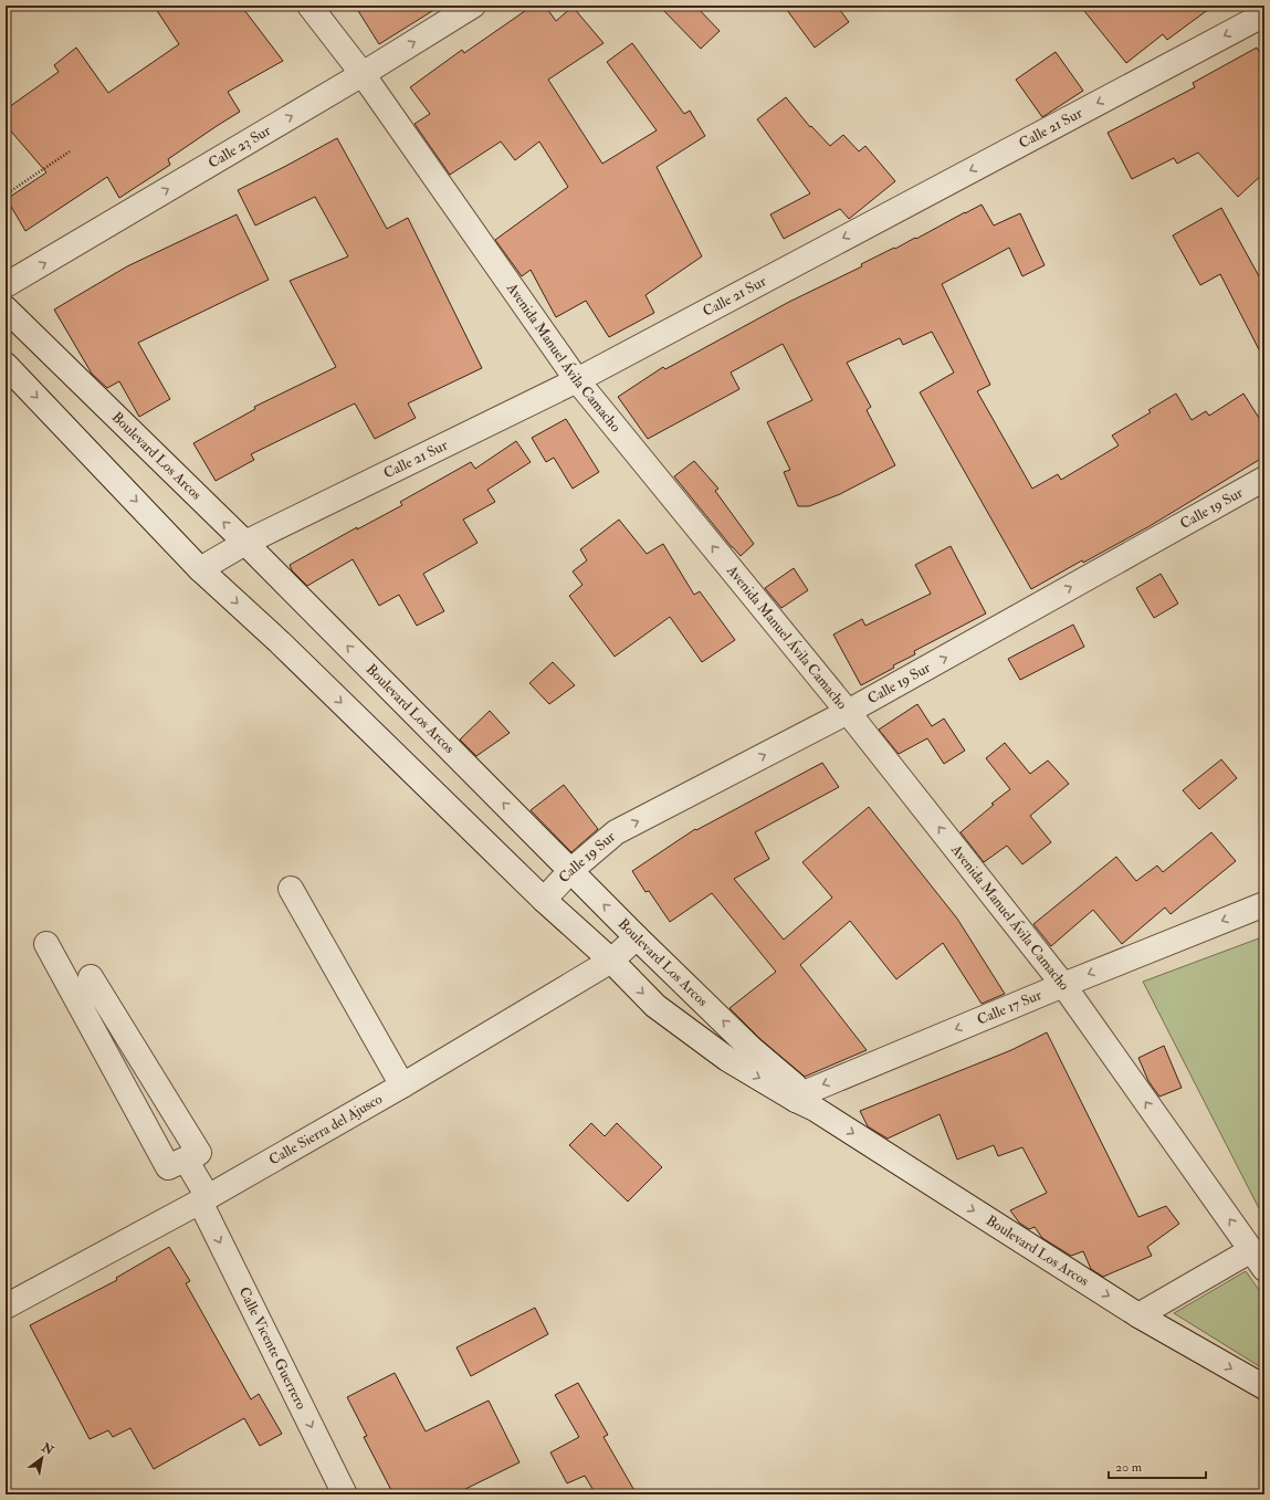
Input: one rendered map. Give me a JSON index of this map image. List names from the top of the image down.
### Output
{
  "streets": {
    "street": [
      "Calle 21 Sur",
      "Calle 23 Sur",
      "Avenida Manuel Ávila Camacho",
      "Boulevard Los Arcos",
      "Calle 19 Sur",
      "Calle 17 Sur",
      "Calle Sierra del Ajusco",
      "Calle Vicente Guerrero"
    ]
  },
  "crossings": [
    ["Calle 21 Sur", "Avenida Manuel Ávila Camacho"],
    ["Calle 21 Sur", "Boulevard Los Arcos"],
    ["Calle 23 Sur", "Avenida Manuel Ávila Camacho"],
    ["Avenida Manuel Ávila Camacho", "Calle 19 Sur"],
    ["Avenida Manuel Ávila Camacho", "Calle 17 Sur"],
    ["Boulevard Los Arcos", "Calle 19 Sur"],
    ["Boulevard Los Arcos", "Calle 17 Sur"],
    ["Boulevard Los Arcos", "Calle Sierra del Ajusco"],
    ["Calle Sierra del Ajusco", "Calle Vicente Guerrero"]
  ],
  "one_way": [
    "Calle 21 Sur",
    "Calle 23 Sur",
    "Avenida Manuel Ávila Camacho",
    "Calle 19 Sur",
    "Calle 17 Sur",
    "Calle Vicente Guerrero"
  ],
  "scale_bar": "20 m",
  "north": "top right"
}
